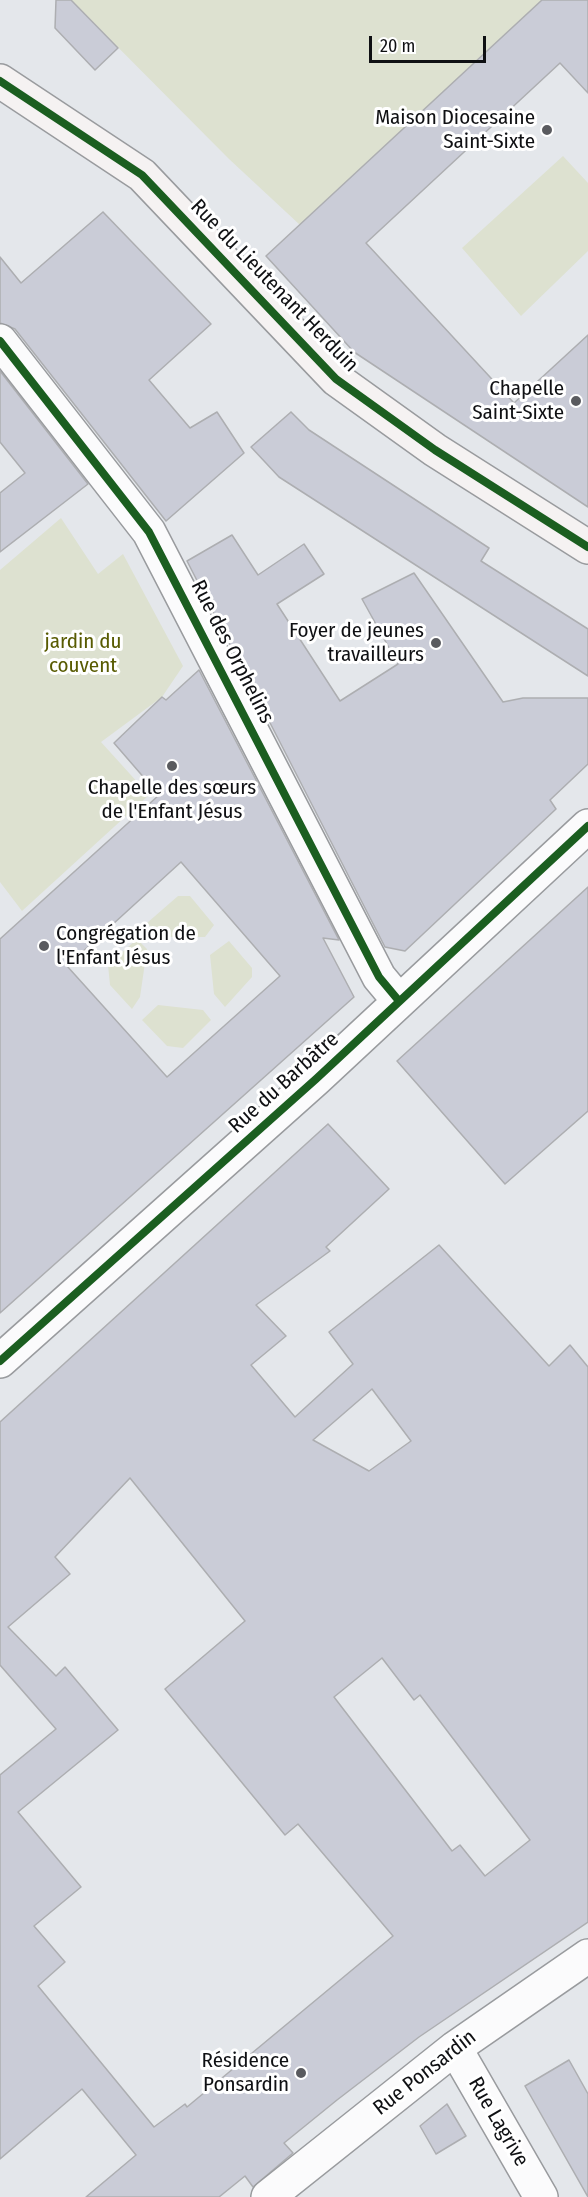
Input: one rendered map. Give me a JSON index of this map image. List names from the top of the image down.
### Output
{
  "streets": {
    "street": [
      "Rue du Lieutenant Herduin",
      "Rue des Orphelins",
      "Rue du Barbâtre",
      "Rue Ponsardin",
      "Rue Lagrive"
    ]
  },
  "crossings": [
    ["Rue des Orphelins", "Rue du Barbâtre"],
    ["Rue Ponsardin", "Rue Lagrive"]
  ],
  "parks": ["jardin du couvent"],
  "places": [
    "Maison Diocesaine Saint-Sixte",
    "Chapelle Saint-Sixte",
    "Foyer de jeunes travailleurs",
    "Chapelle des sœurs de l'Enfant Jésus",
    "Congrégation de l'Enfant Jésus",
    "Résidence Ponsardin"
  ],
  "scale_bar": "20 m"
}
